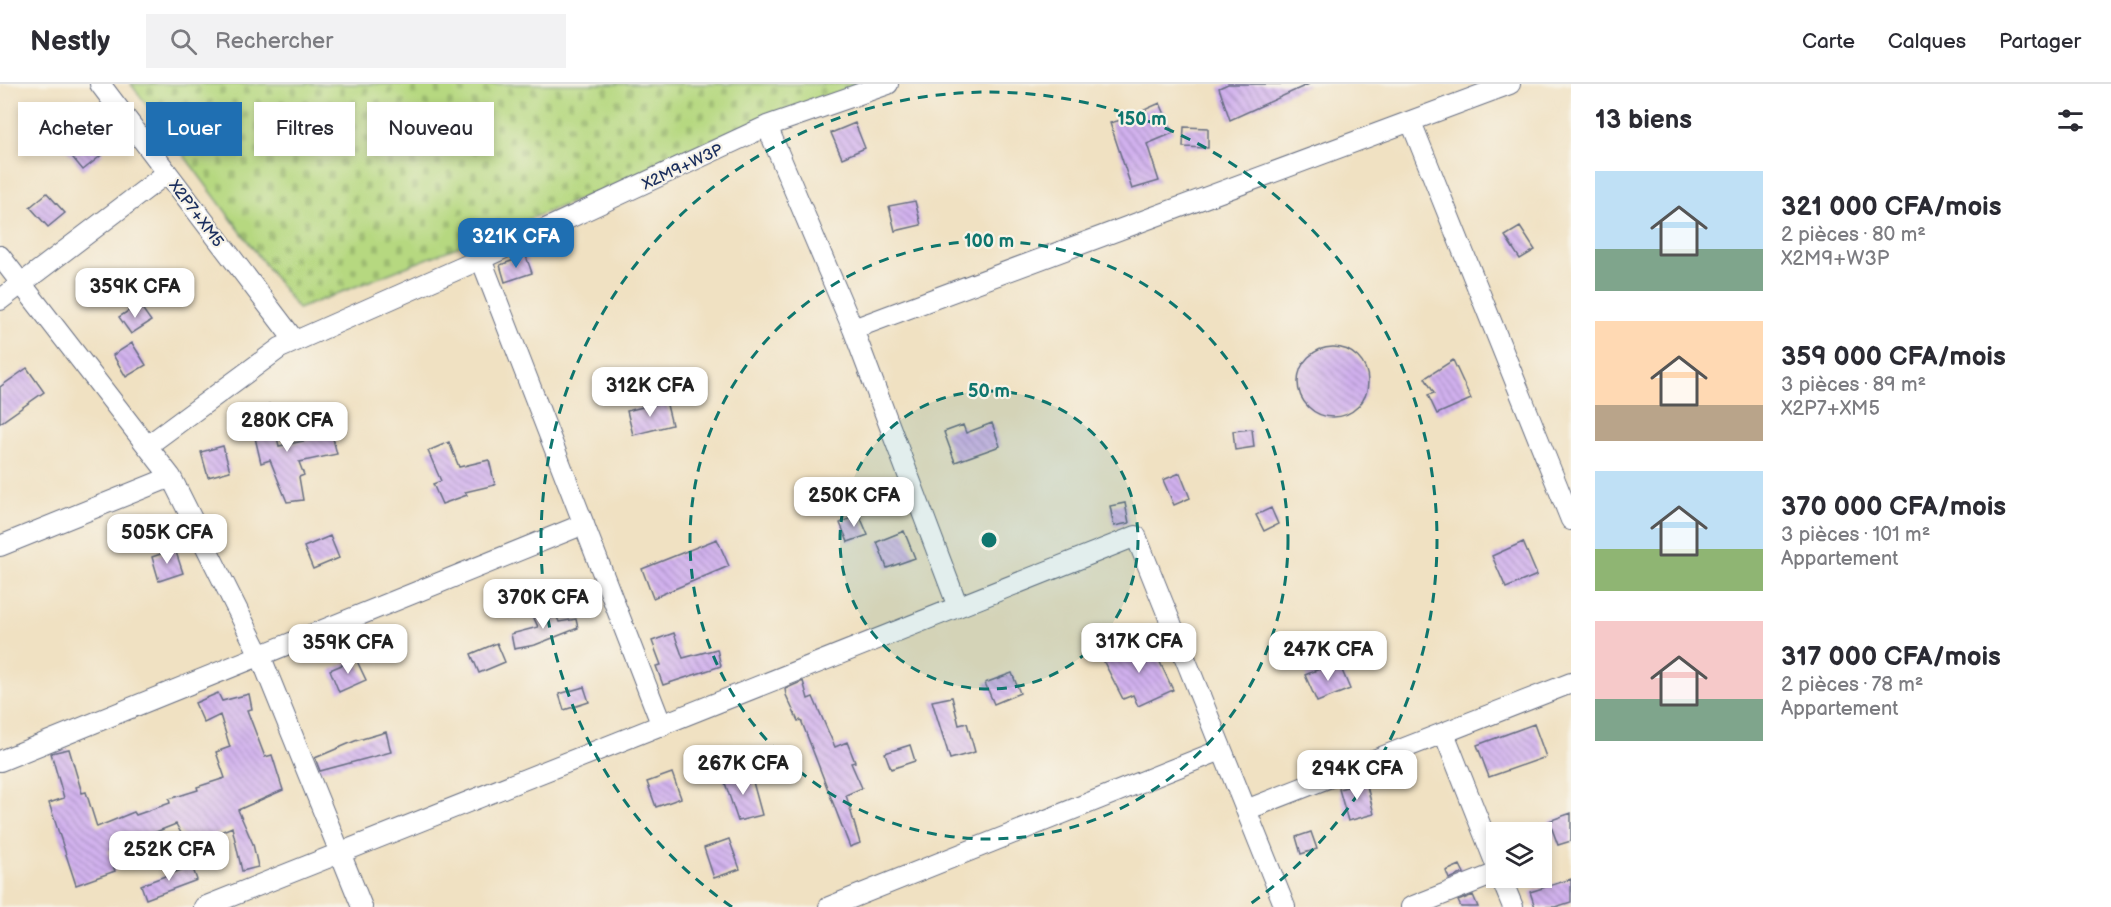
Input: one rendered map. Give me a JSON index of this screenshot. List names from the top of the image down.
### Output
{
  "streets": {
    "street": ["X2M9+W3P", "X2P7+XM5"]
  },
  "crossings": [
    ["X2M9+W3P", "X2P7+XM5"]
  ],
  "page": {
    "header": "Nestly",
    "search": "Rechercher",
    "nav": ["Carte", "Calques", "Partager"],
    "heading": "13 biens",
    "chip": [
      "Acheter",
      "Louer",
      "Filtres",
      "Nouveau"
    ],
    "list": [
      {
        "name": "321 000 CFA/mois",
        "note": "2 pièces · 80 m² · X2M9+W3P"
      },
      {
        "name": "359 000 CFA/mois",
        "note": "3 pièces · 89 m² · X2P7+XM5"
      },
      {
        "name": "370 000 CFA/mois",
        "note": "3 pièces · 101 m² · Appartement"
      },
      {
        "name": "317 000 CFA/mois",
        "note": "2 pièces · 78 m² · Appartement"
      }
    ],
    "price": [
      "321K CFA",
      "359K CFA",
      "312K CFA",
      "280K CFA",
      "250K CFA",
      "505K CFA",
      "370K CFA",
      "317K CFA",
      "359K CFA",
      "247K CFA",
      "267K CFA",
      "294K CFA",
      "252K CFA"
    ]
  },
  "rings": ["150 m", "100 m", "50 m"]
}
